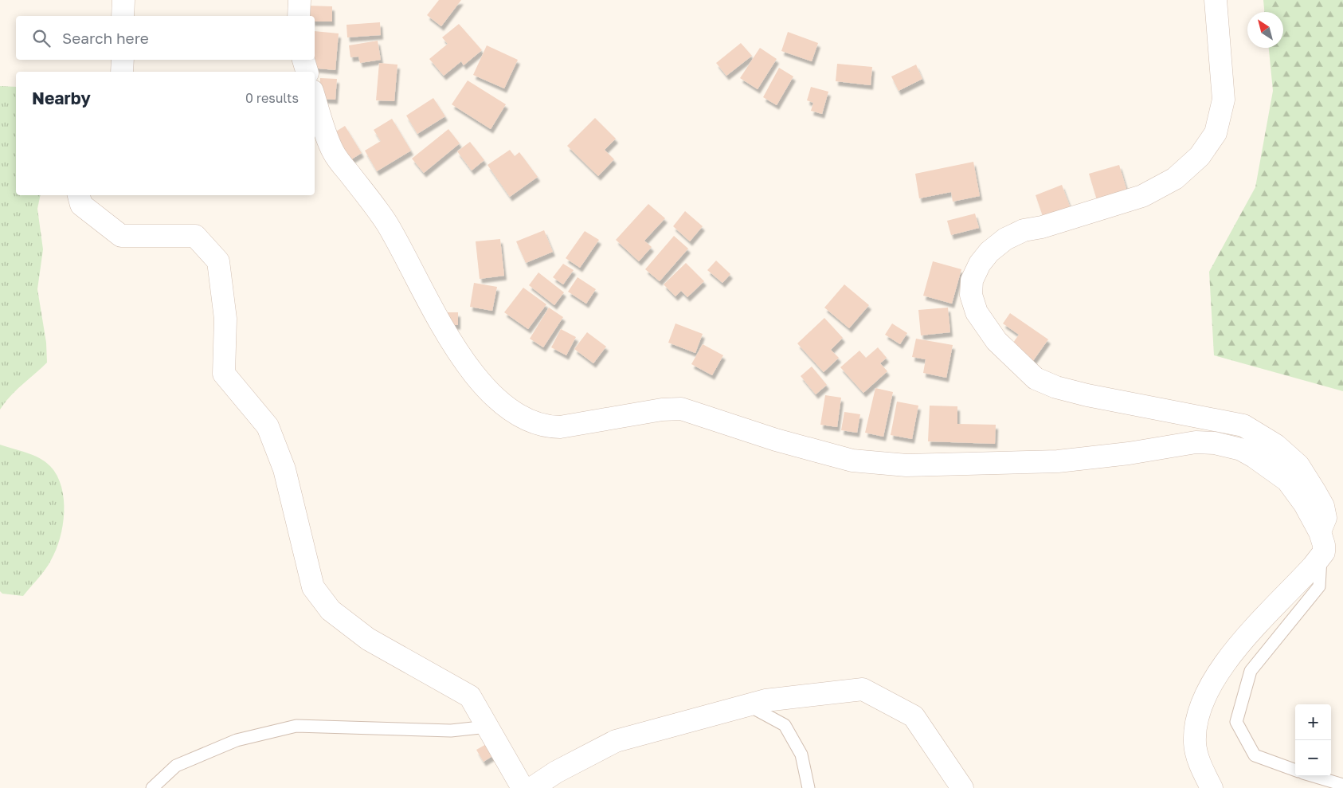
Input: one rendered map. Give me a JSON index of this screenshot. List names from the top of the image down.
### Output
{
  "north": "top left",
  "page": {
    "search": "Search here",
    "heading": ["Nearby", "0 results"],
    "map_buttons": ["+", "−"]
  }
}
